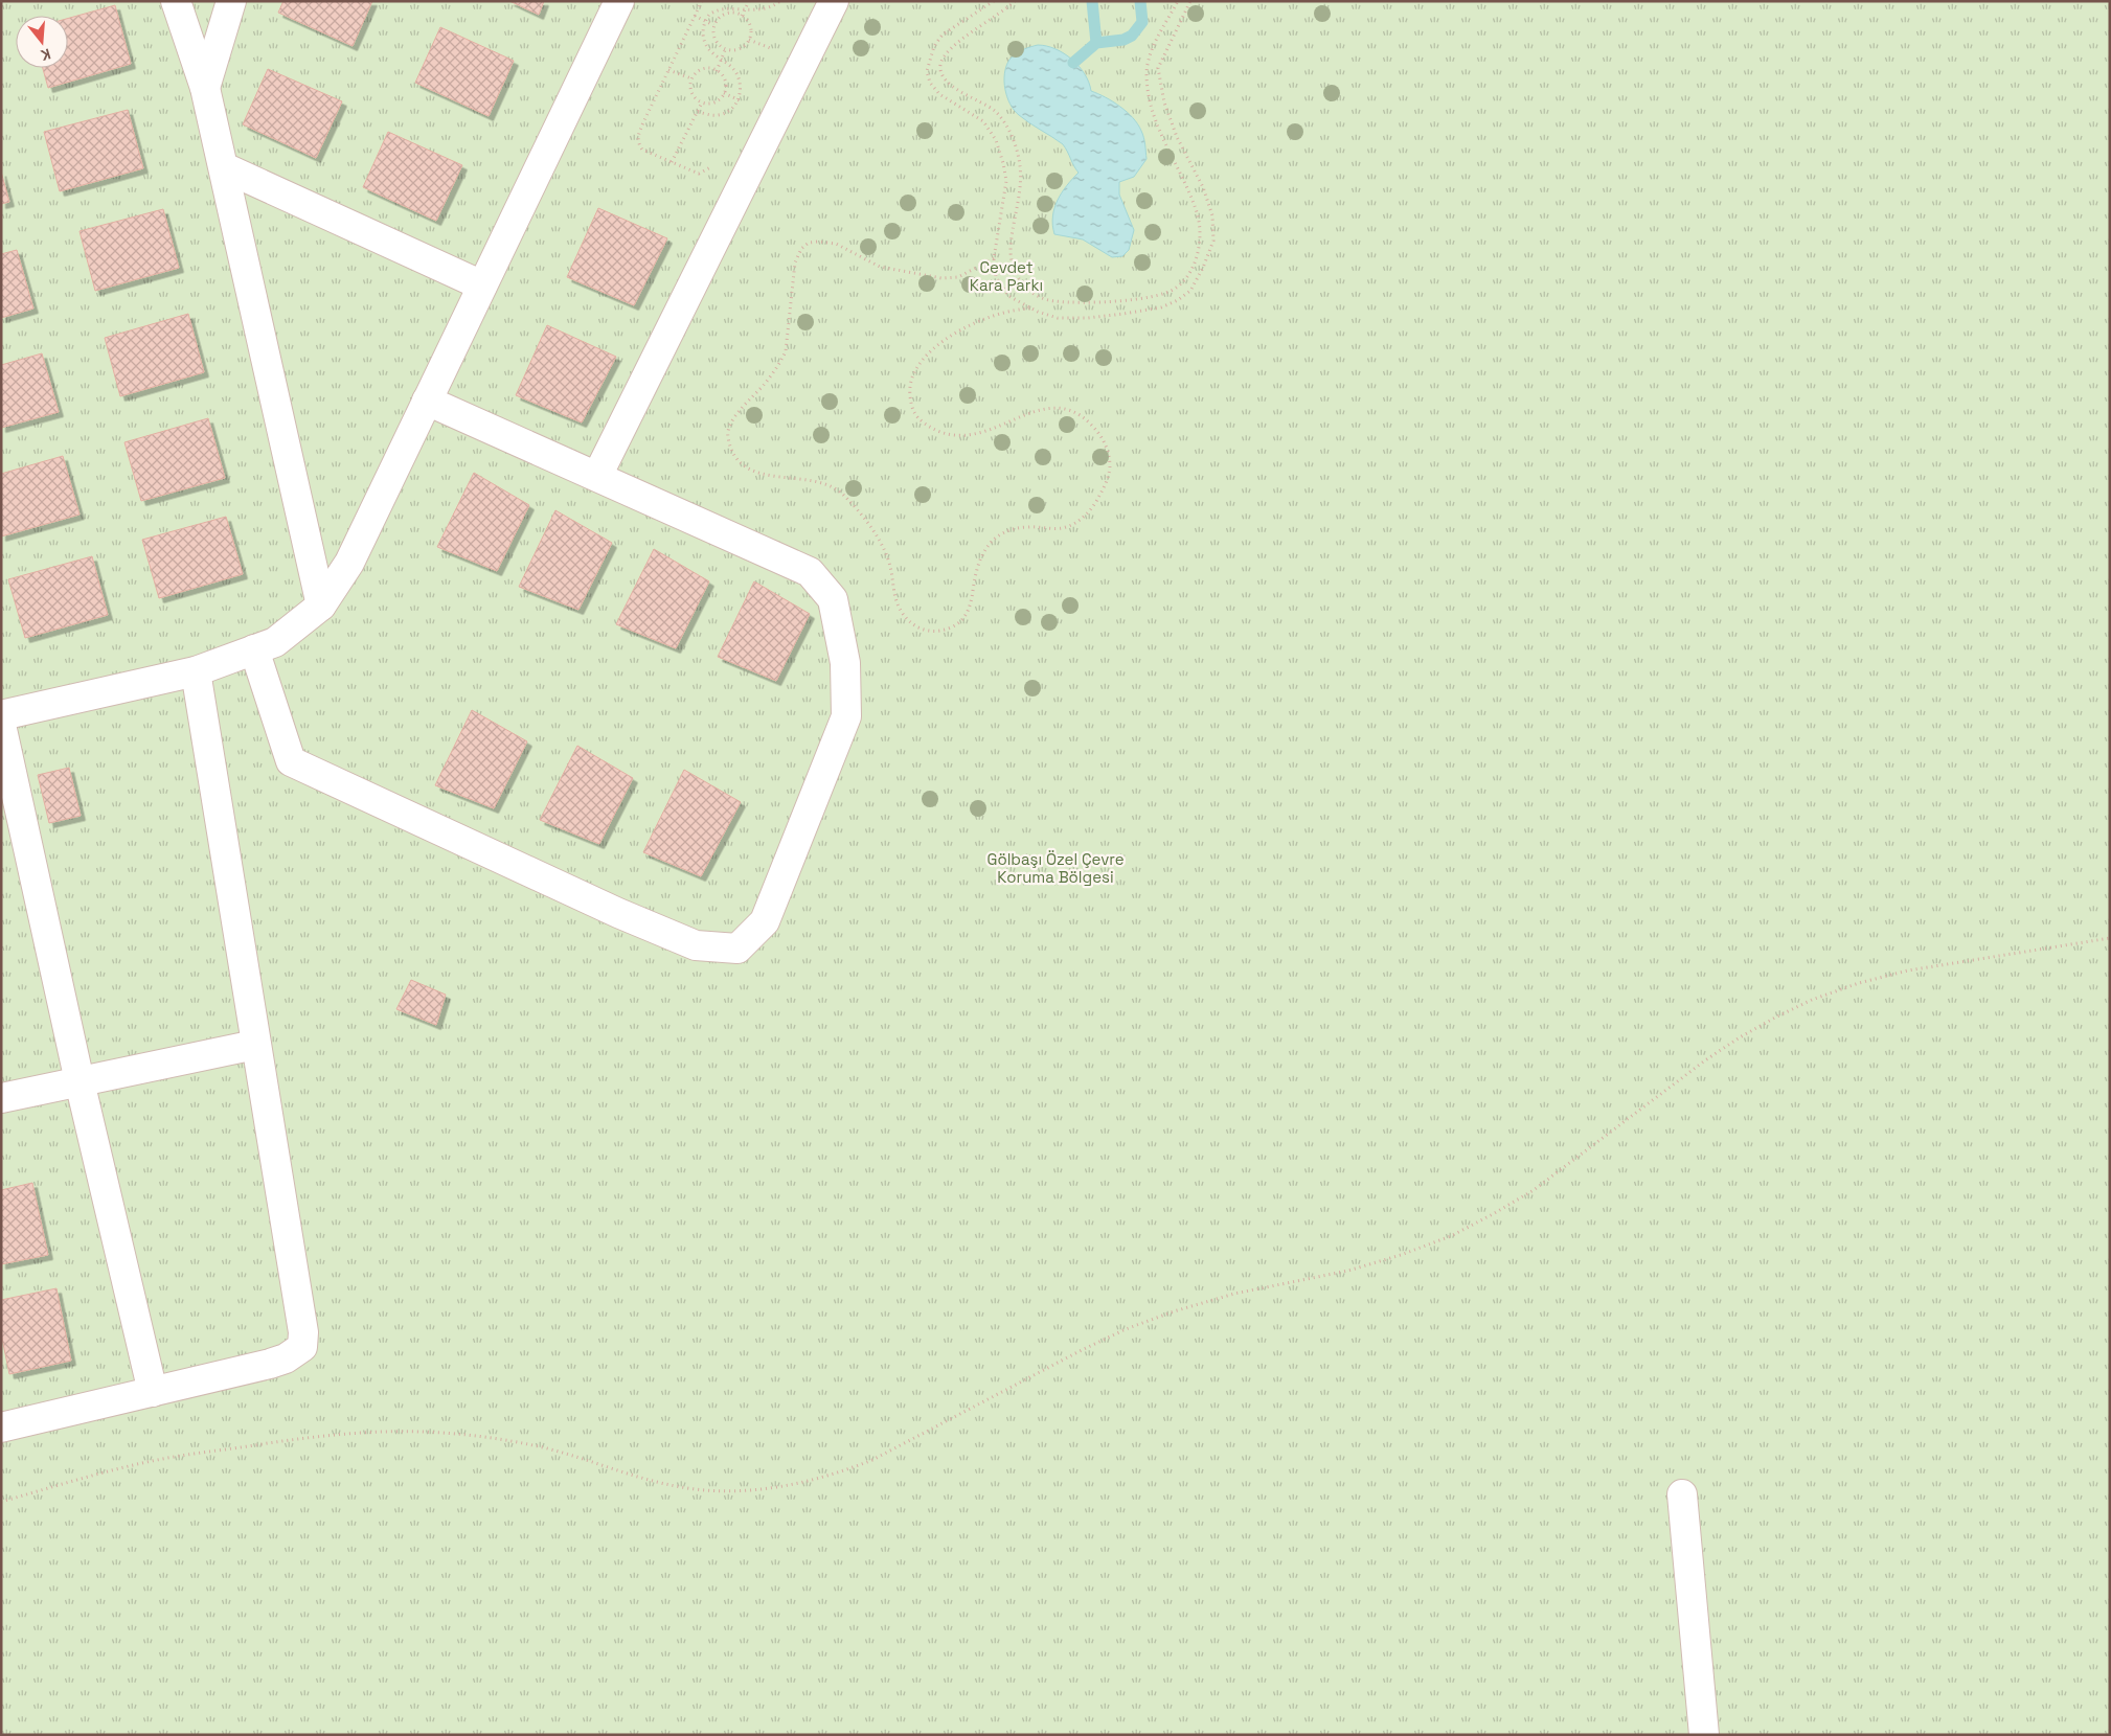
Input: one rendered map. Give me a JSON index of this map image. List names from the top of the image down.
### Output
{
  "parks": ["Cevdet Kara Parkı", "Gölbaşı Özel Çevre Koruma Bölgesi"],
  "north": "bottom"
}
